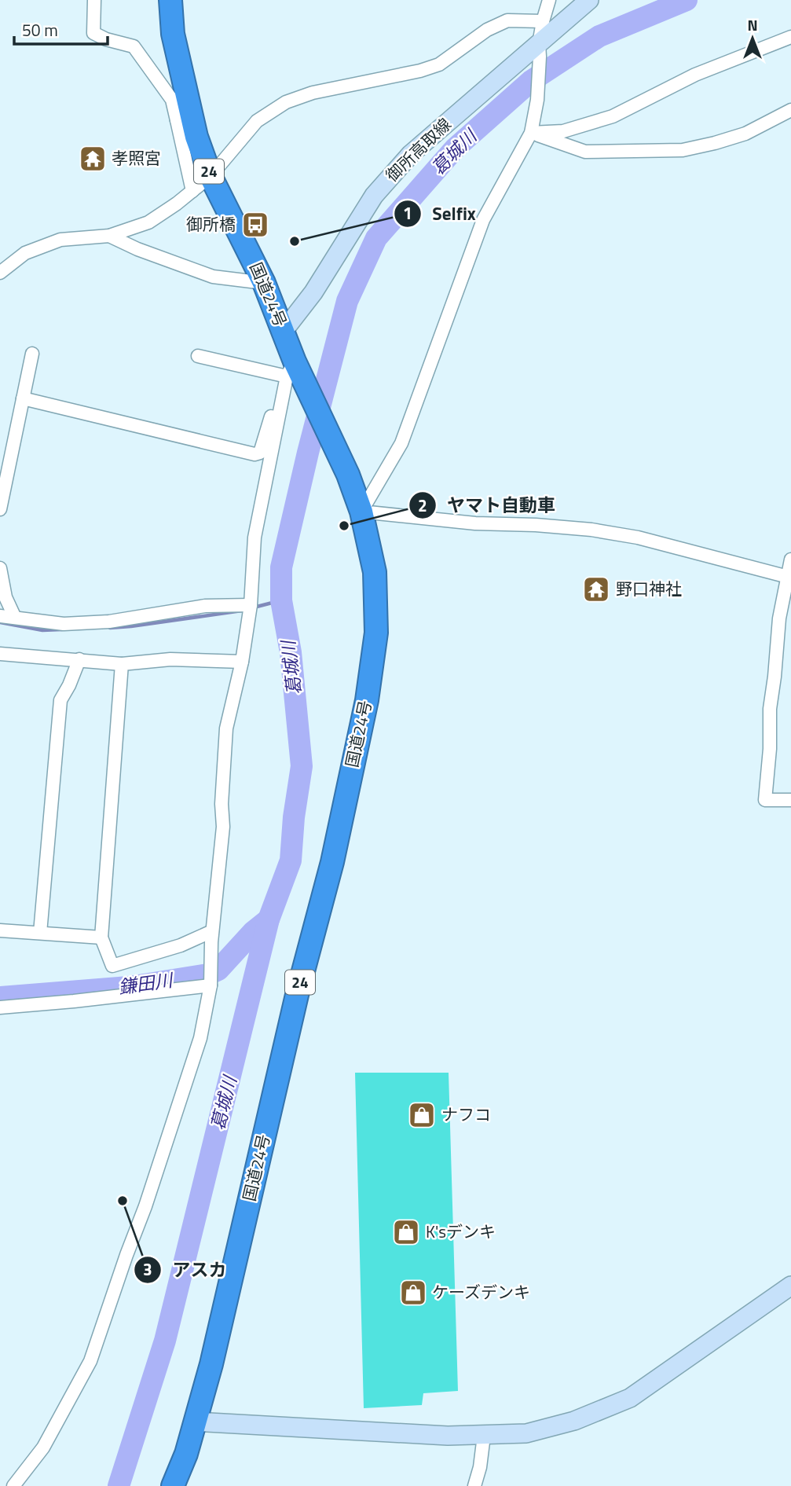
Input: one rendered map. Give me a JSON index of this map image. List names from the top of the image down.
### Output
{
  "streets": {
    "highway": ["24", "国道24号"],
    "street": ["御所高取線"]
  },
  "crossings": [
    ["御所高取線", "国道24号"]
  ],
  "water": ["葛城川", "鎌田川"],
  "places": {
    "temple": ["孝照宮", "野口神社"],
    "bus stop": ["御所橋"],
    "other": ["Selfix", "ヤマト自動車", "アスカ"],
    "shop": ["ナフコ", "K'sデンキ", "ケーズデンキ"]
  },
  "scale_bar": "50 m",
  "north": "top"
}
